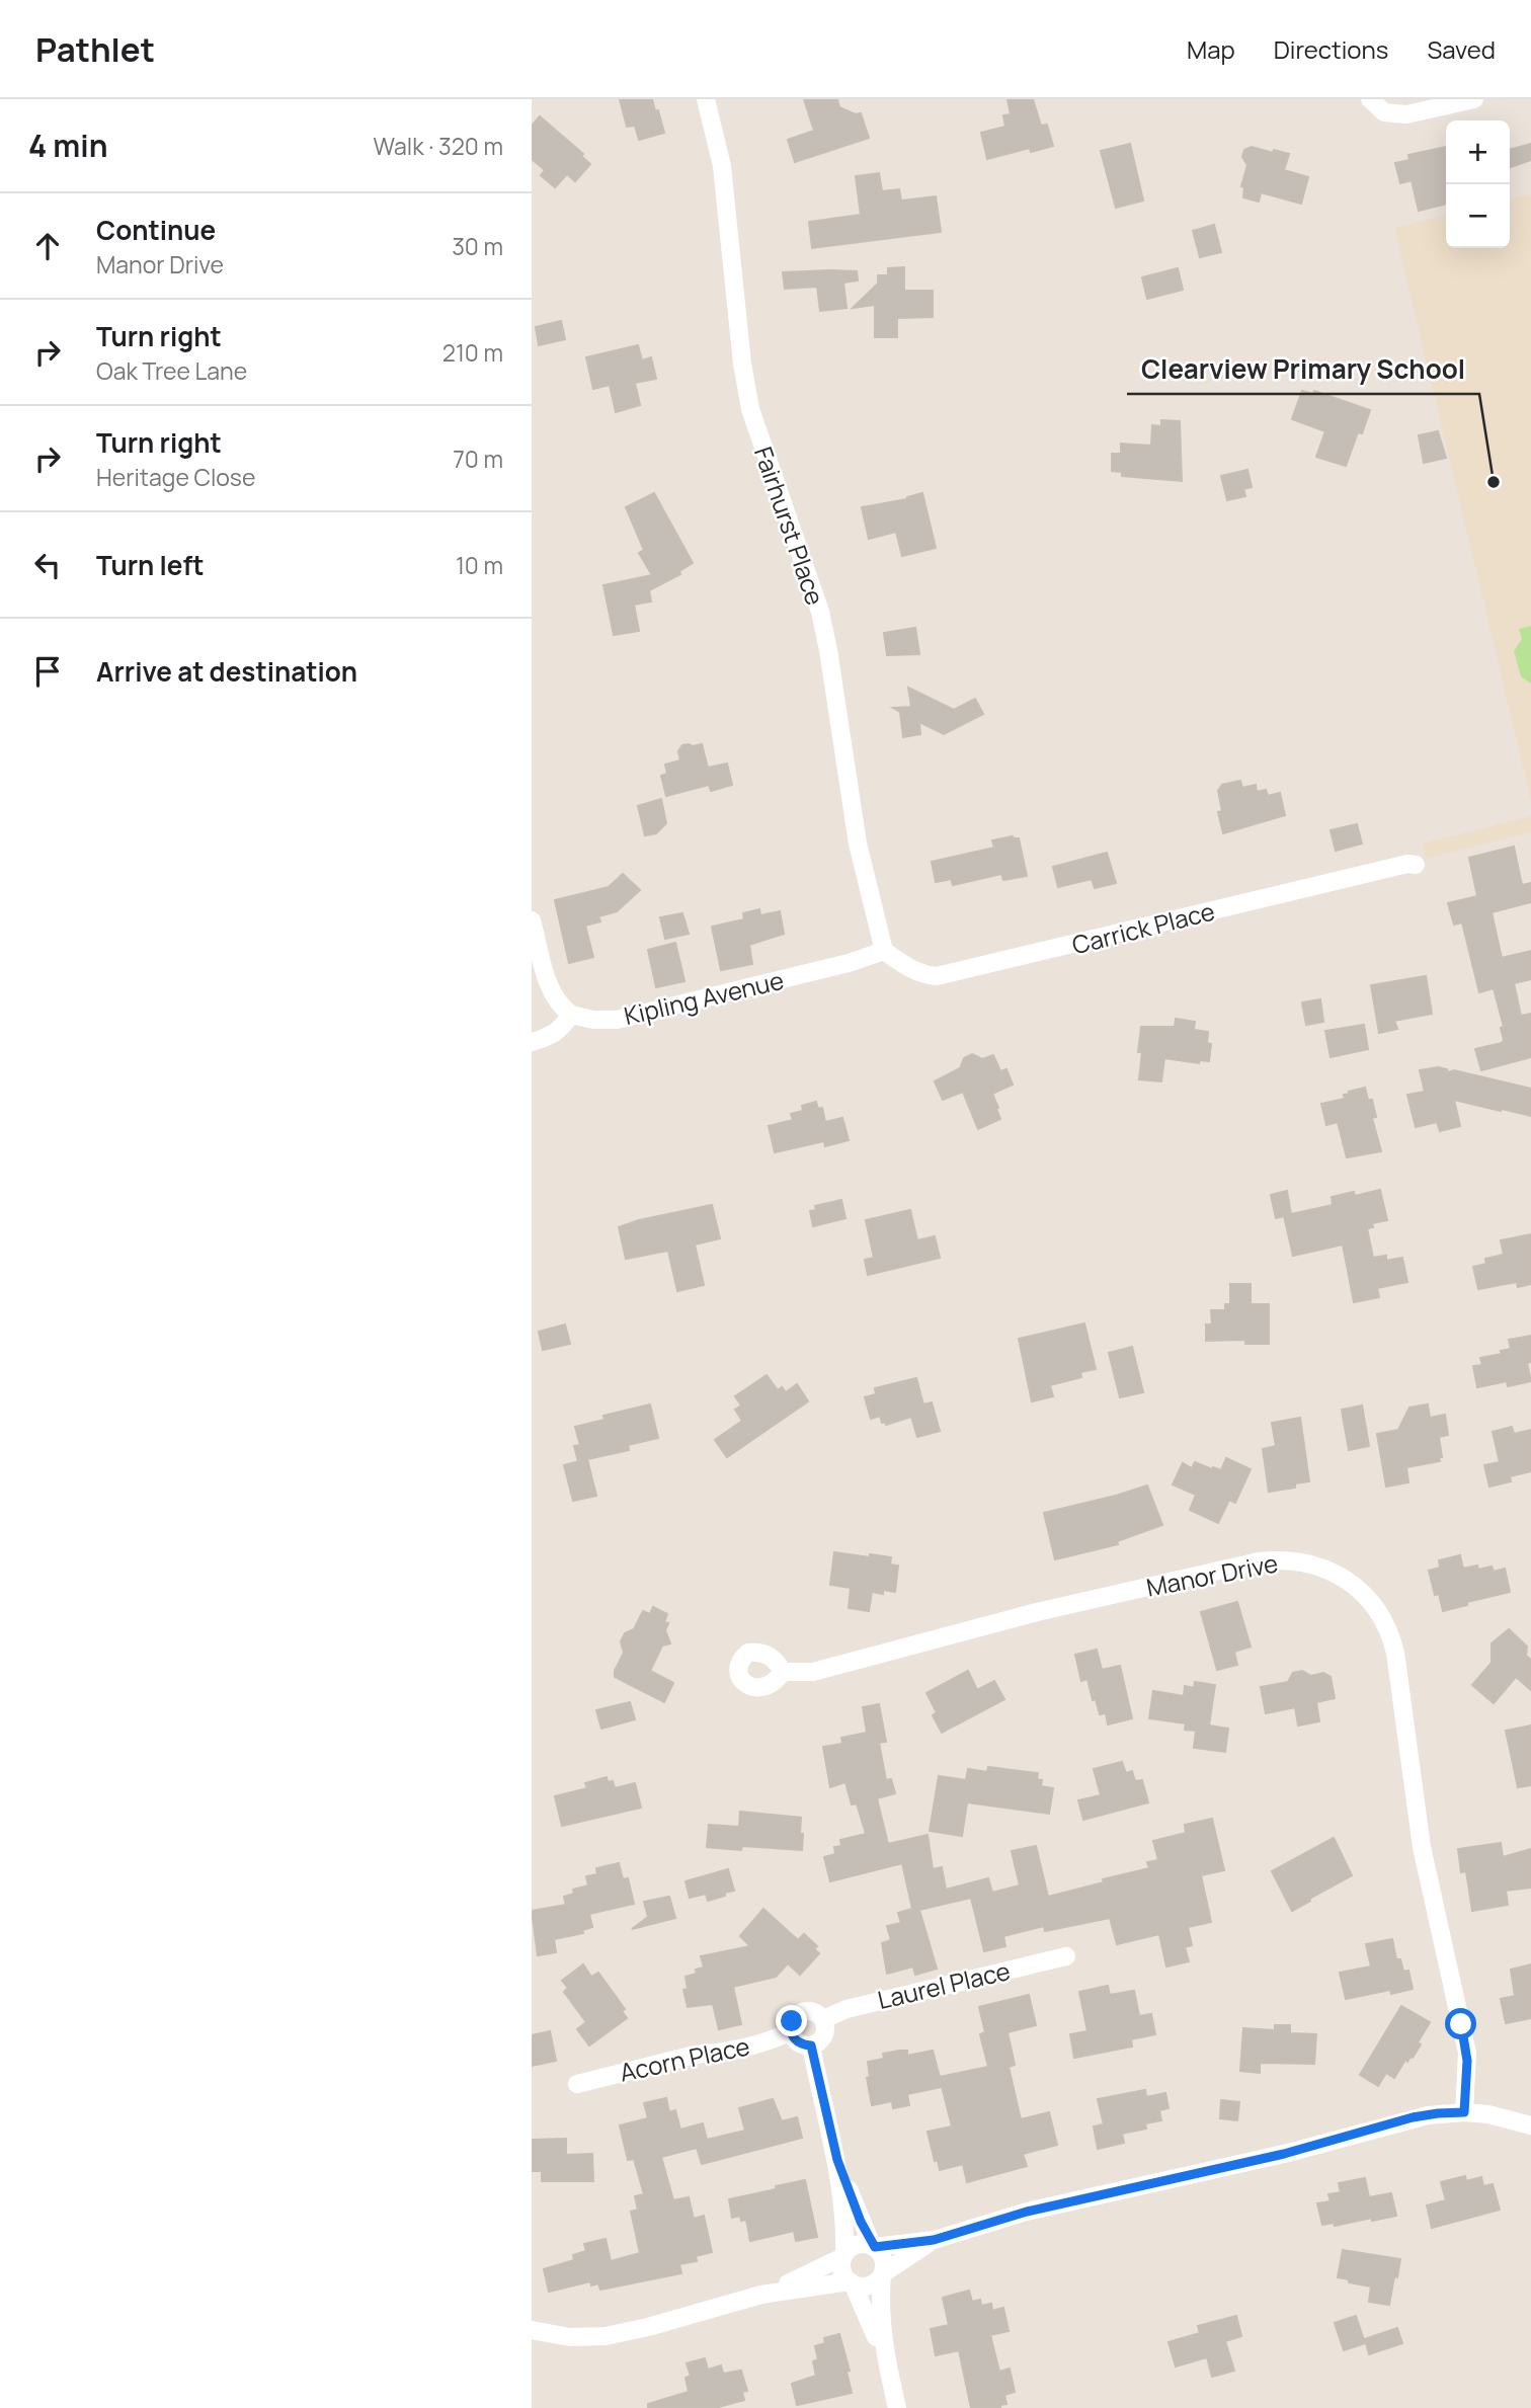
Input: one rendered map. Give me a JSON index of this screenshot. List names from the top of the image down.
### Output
{
  "streets": {
    "street": [
      "Fairhurst Place",
      "Carrick Place",
      "Kipling Avenue",
      "Manor Drive",
      "Laurel Place",
      "Acorn Place"
    ]
  },
  "crossings": [
    ["Fairhurst Place", "Carrick Place"],
    ["Fairhurst Place", "Kipling Avenue"],
    ["Carrick Place", "Kipling Avenue"],
    ["Laurel Place", "Acorn Place"]
  ],
  "places": ["Clearview Primary School"],
  "page": {
    "header": "Pathlet",
    "nav": ["Map", "Directions", "Saved"],
    "heading": ["4 min", "Walk · 320 m"],
    "map_buttons": ["+", "−"],
    "list": [
      ["Continue", "Manor Drive", "30 m"],
      ["Turn right", "Oak Tree Lane", "210 m"],
      ["Turn right", "Heritage Close", "70 m"],
      ["Turn left", "10 m"],
      "Arrive at destination"
    ]
  }
}
